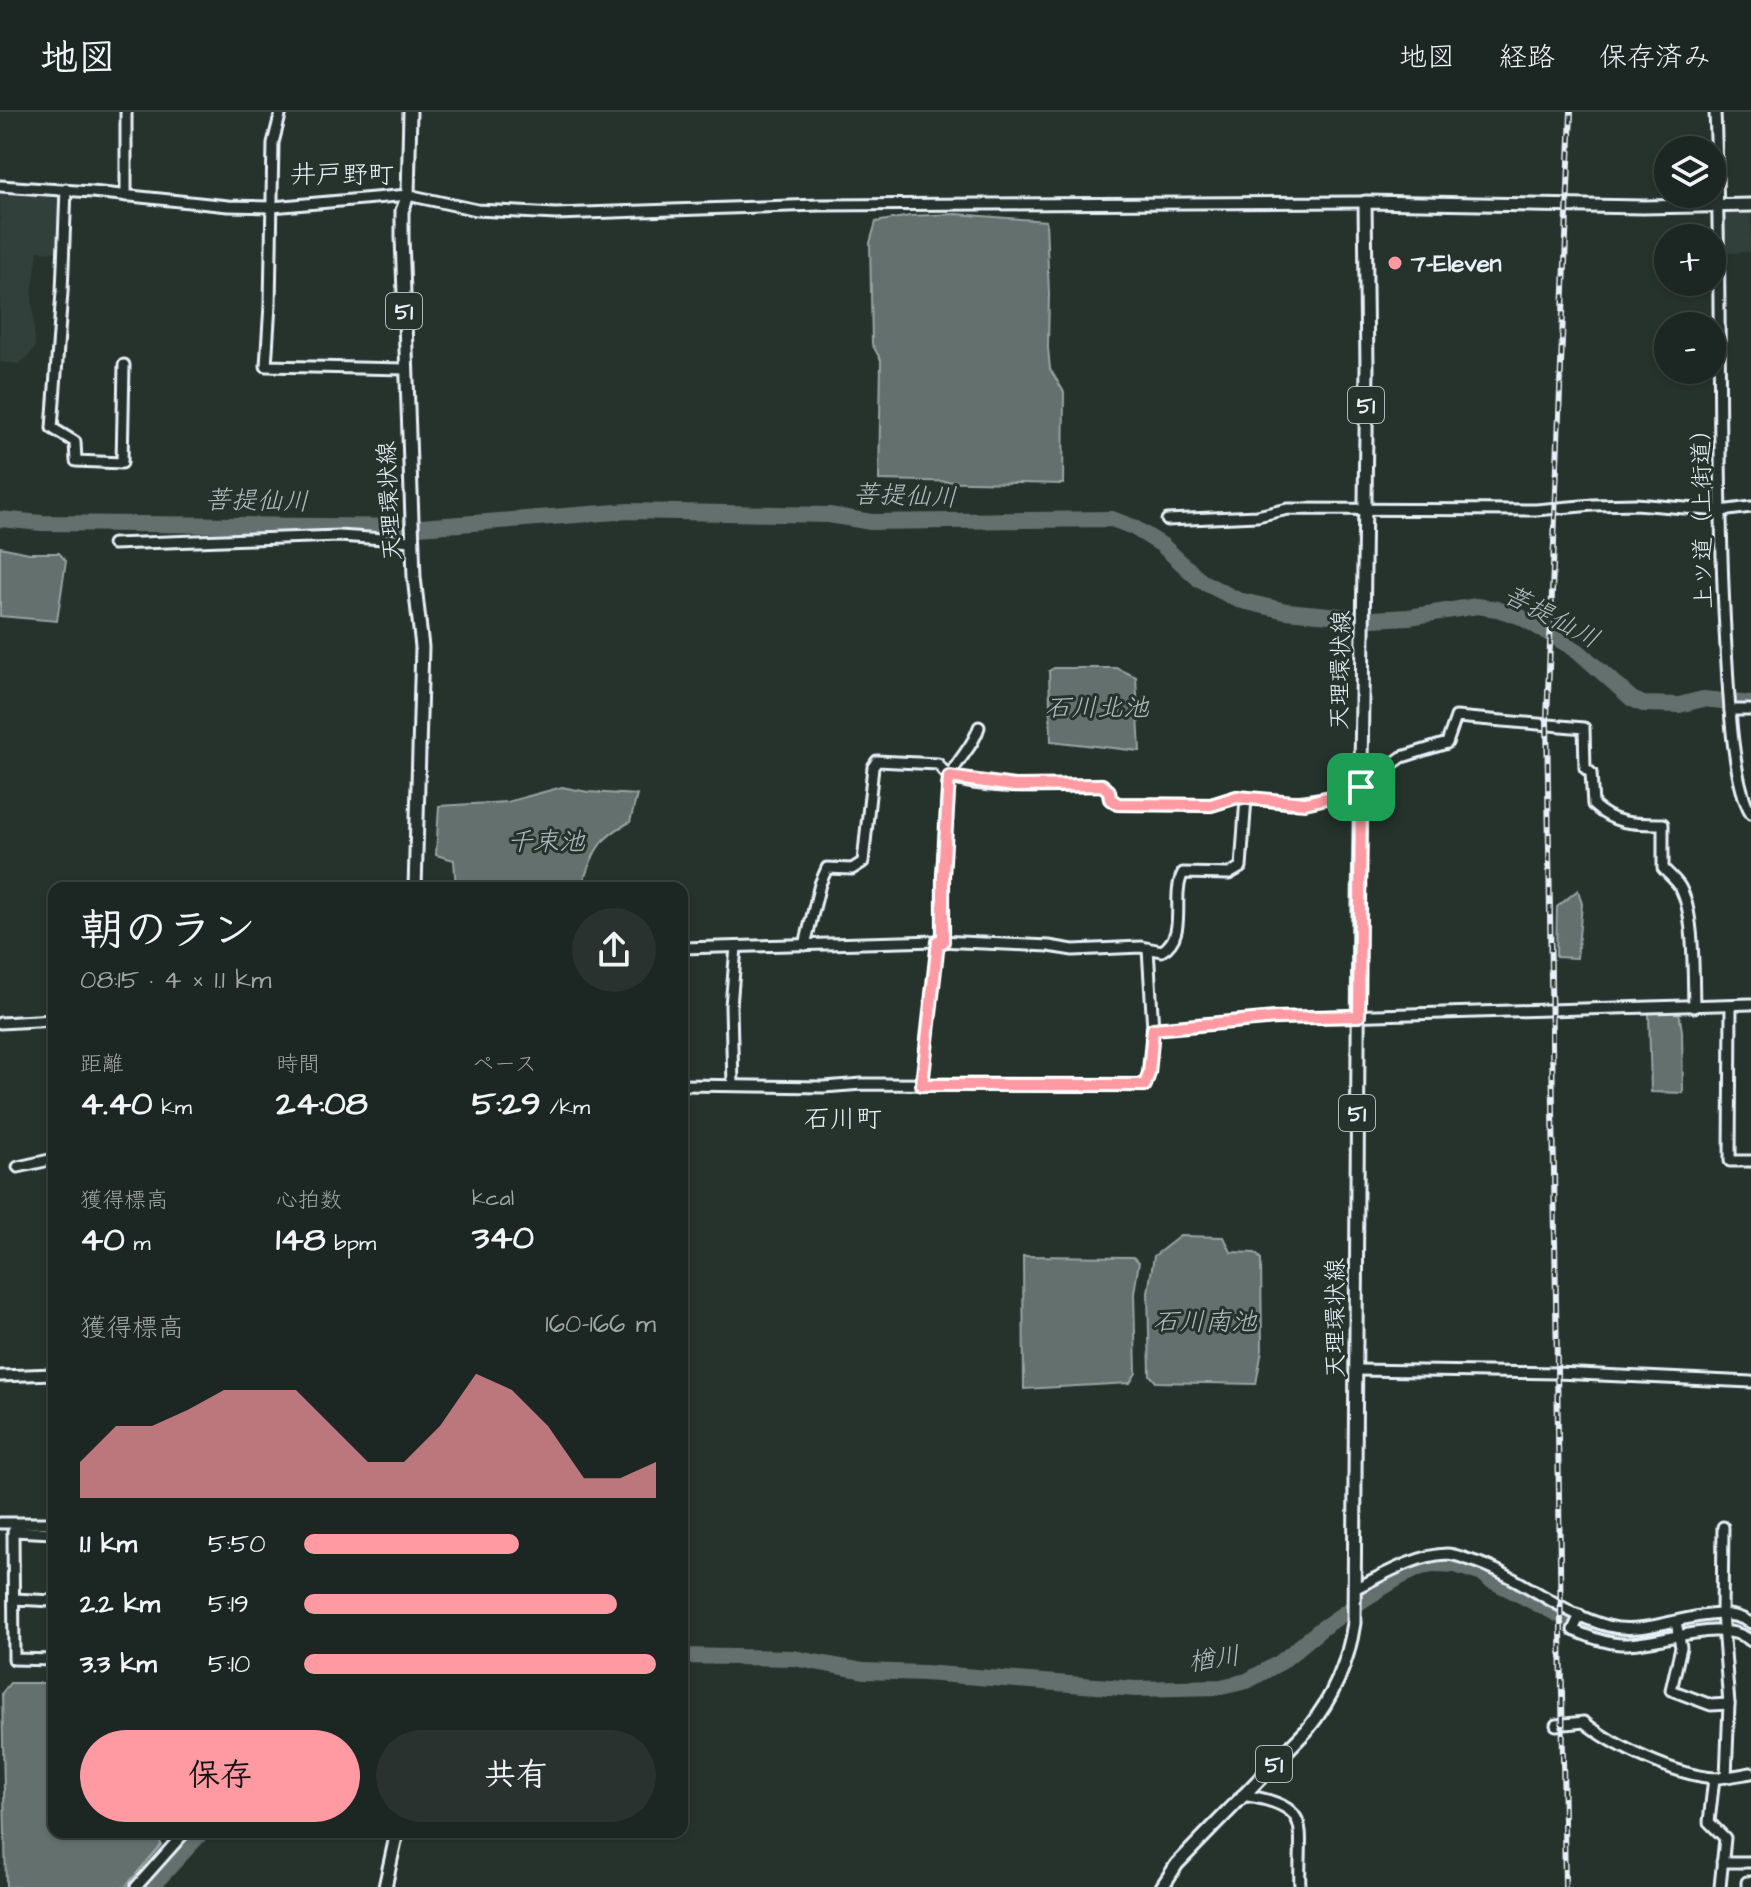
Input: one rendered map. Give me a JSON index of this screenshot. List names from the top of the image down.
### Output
{
  "streets": {
    "main road": ["51", "天理環状線"],
    "street": ["上ツ道（上街道）"]
  },
  "districts": ["井戸野町", "石川町"],
  "water": [
    "菩提仙川",
    "石川北池",
    "千束池",
    "石川南池",
    "楢川"
  ],
  "places": ["7-Eleven"],
  "page": {
    "header": "地図",
    "nav": ["地図", "経路", "保存済み"],
    "map_buttons": ["+", "−"],
    "heading": ["朝のラン", "08:15 · 4 × 1.1 km"],
    "stats": [
      ["距離", "4.40 km"],
      ["時間", "24:08"],
      ["ペース", "5:29 /km"],
      ["獲得標高", "40 m"],
      ["心拍数", "148 bpm"],
      ["kcal", "340"]
    ],
    "chart": ["獲得標高", "160–166 m"],
    "list": [
      {
        "name": "1.1 km",
        "note": "5:50"
      },
      {
        "name": "2.2 km",
        "note": "5:19"
      },
      {
        "name": "3.3 km",
        "note": "5:10"
      }
    ],
    "buttons": ["保存", "共有"]
  }
}
